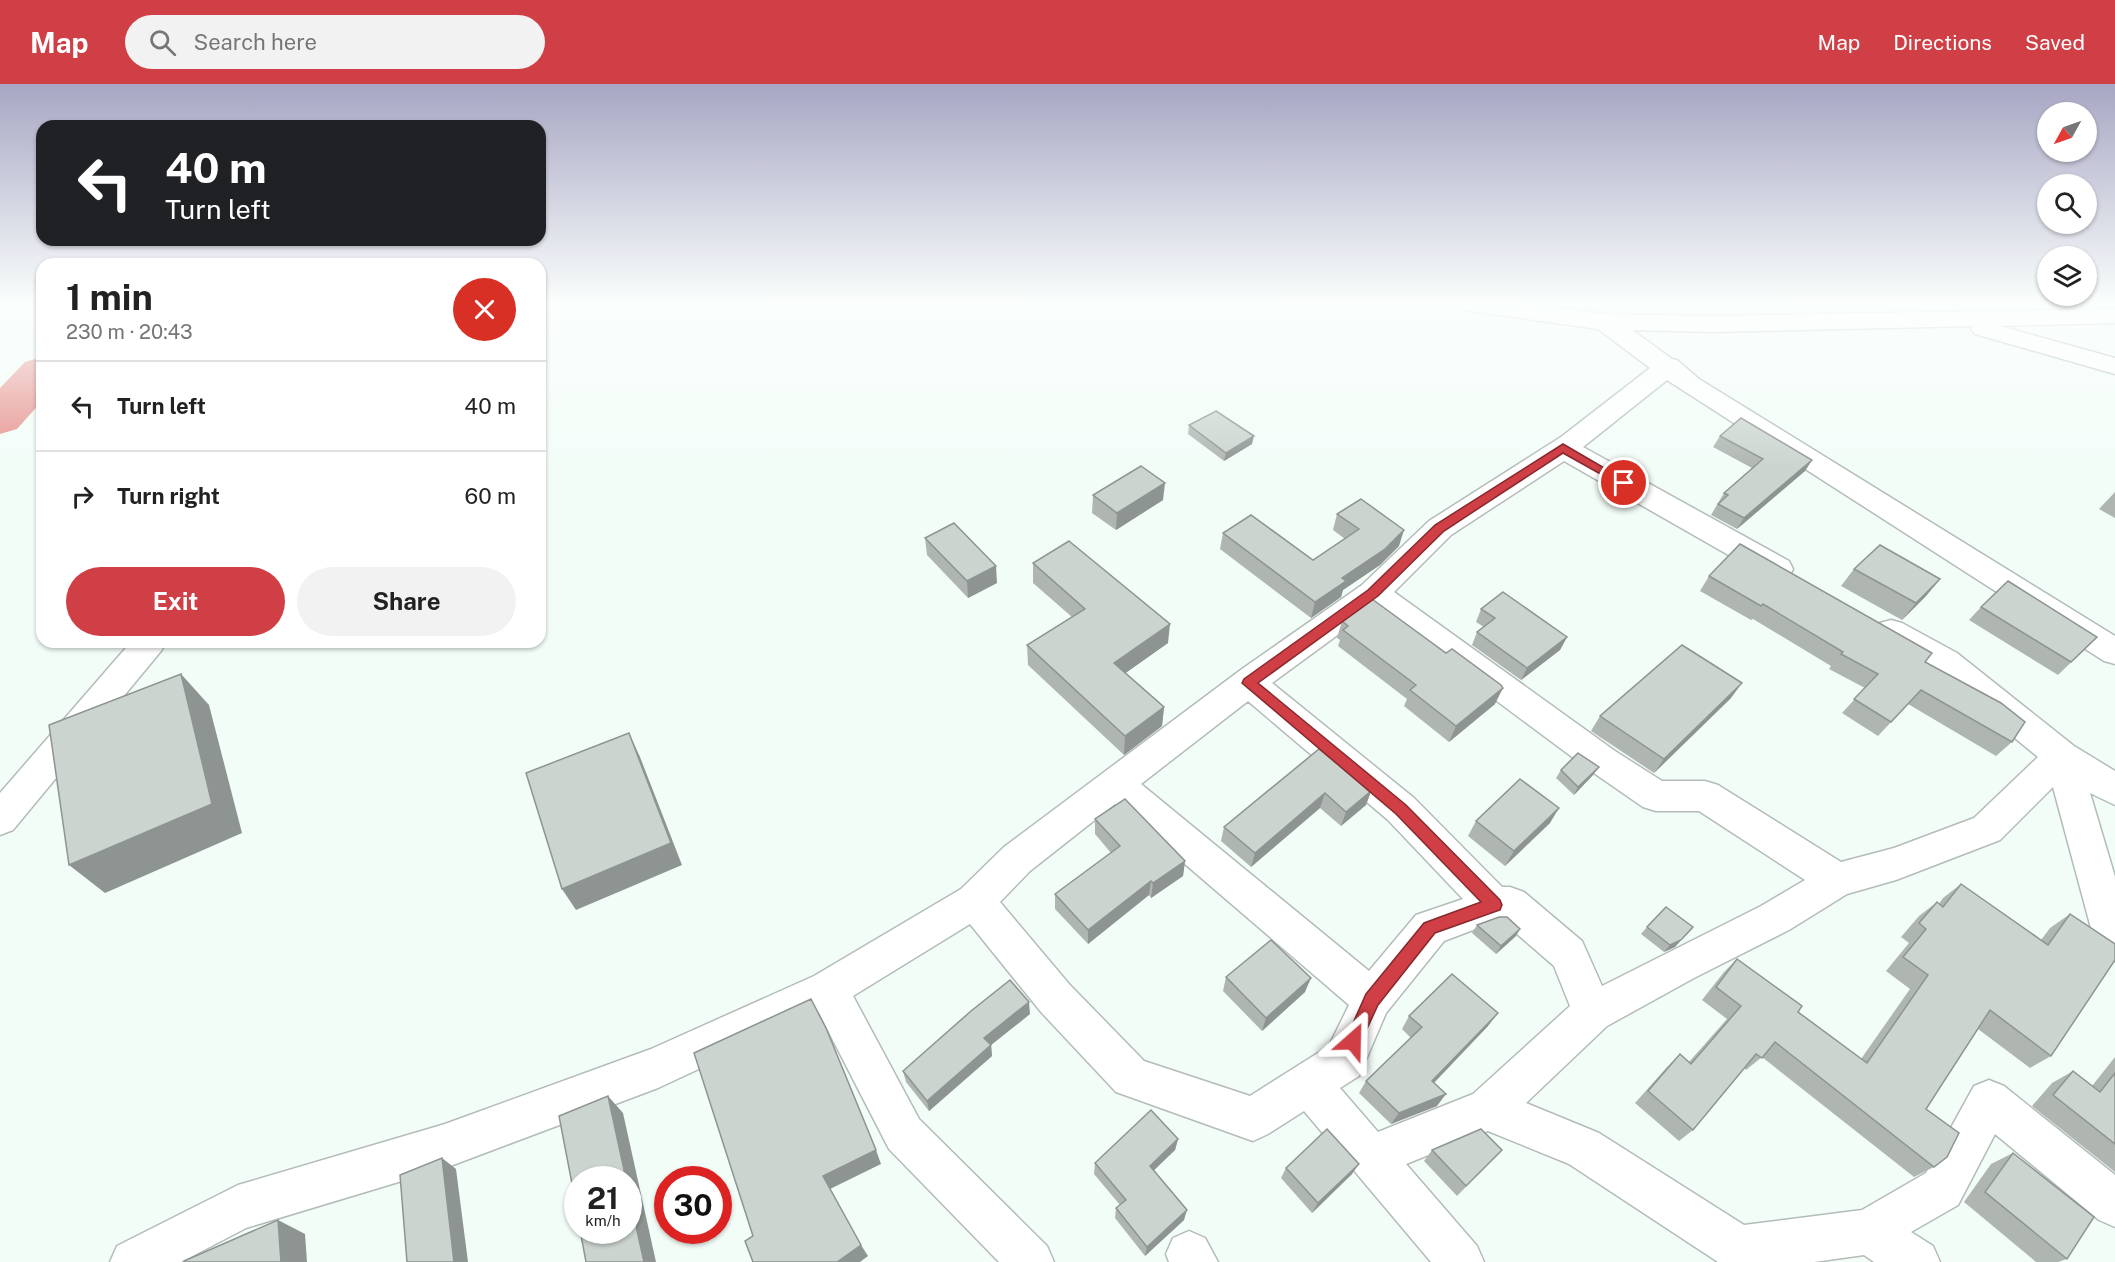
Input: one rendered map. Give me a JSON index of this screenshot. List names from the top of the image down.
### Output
{
  "north": "bottom left",
  "page": {
    "header": "Map",
    "search": "Search here",
    "nav": ["Map", "Directions", "Saved"],
    "turn": ["40 m", "Turn left"],
    "heading": ["1 min", "230 m · 20:43"],
    "list": [
      {
        "name": "Turn left",
        "value": "40 m"
      },
      {
        "name": "Turn right",
        "value": "60 m"
      }
    ],
    "buttons": ["Exit", "Share"],
    "speed": "21 km/h",
    "limit": "30"
  }
}
